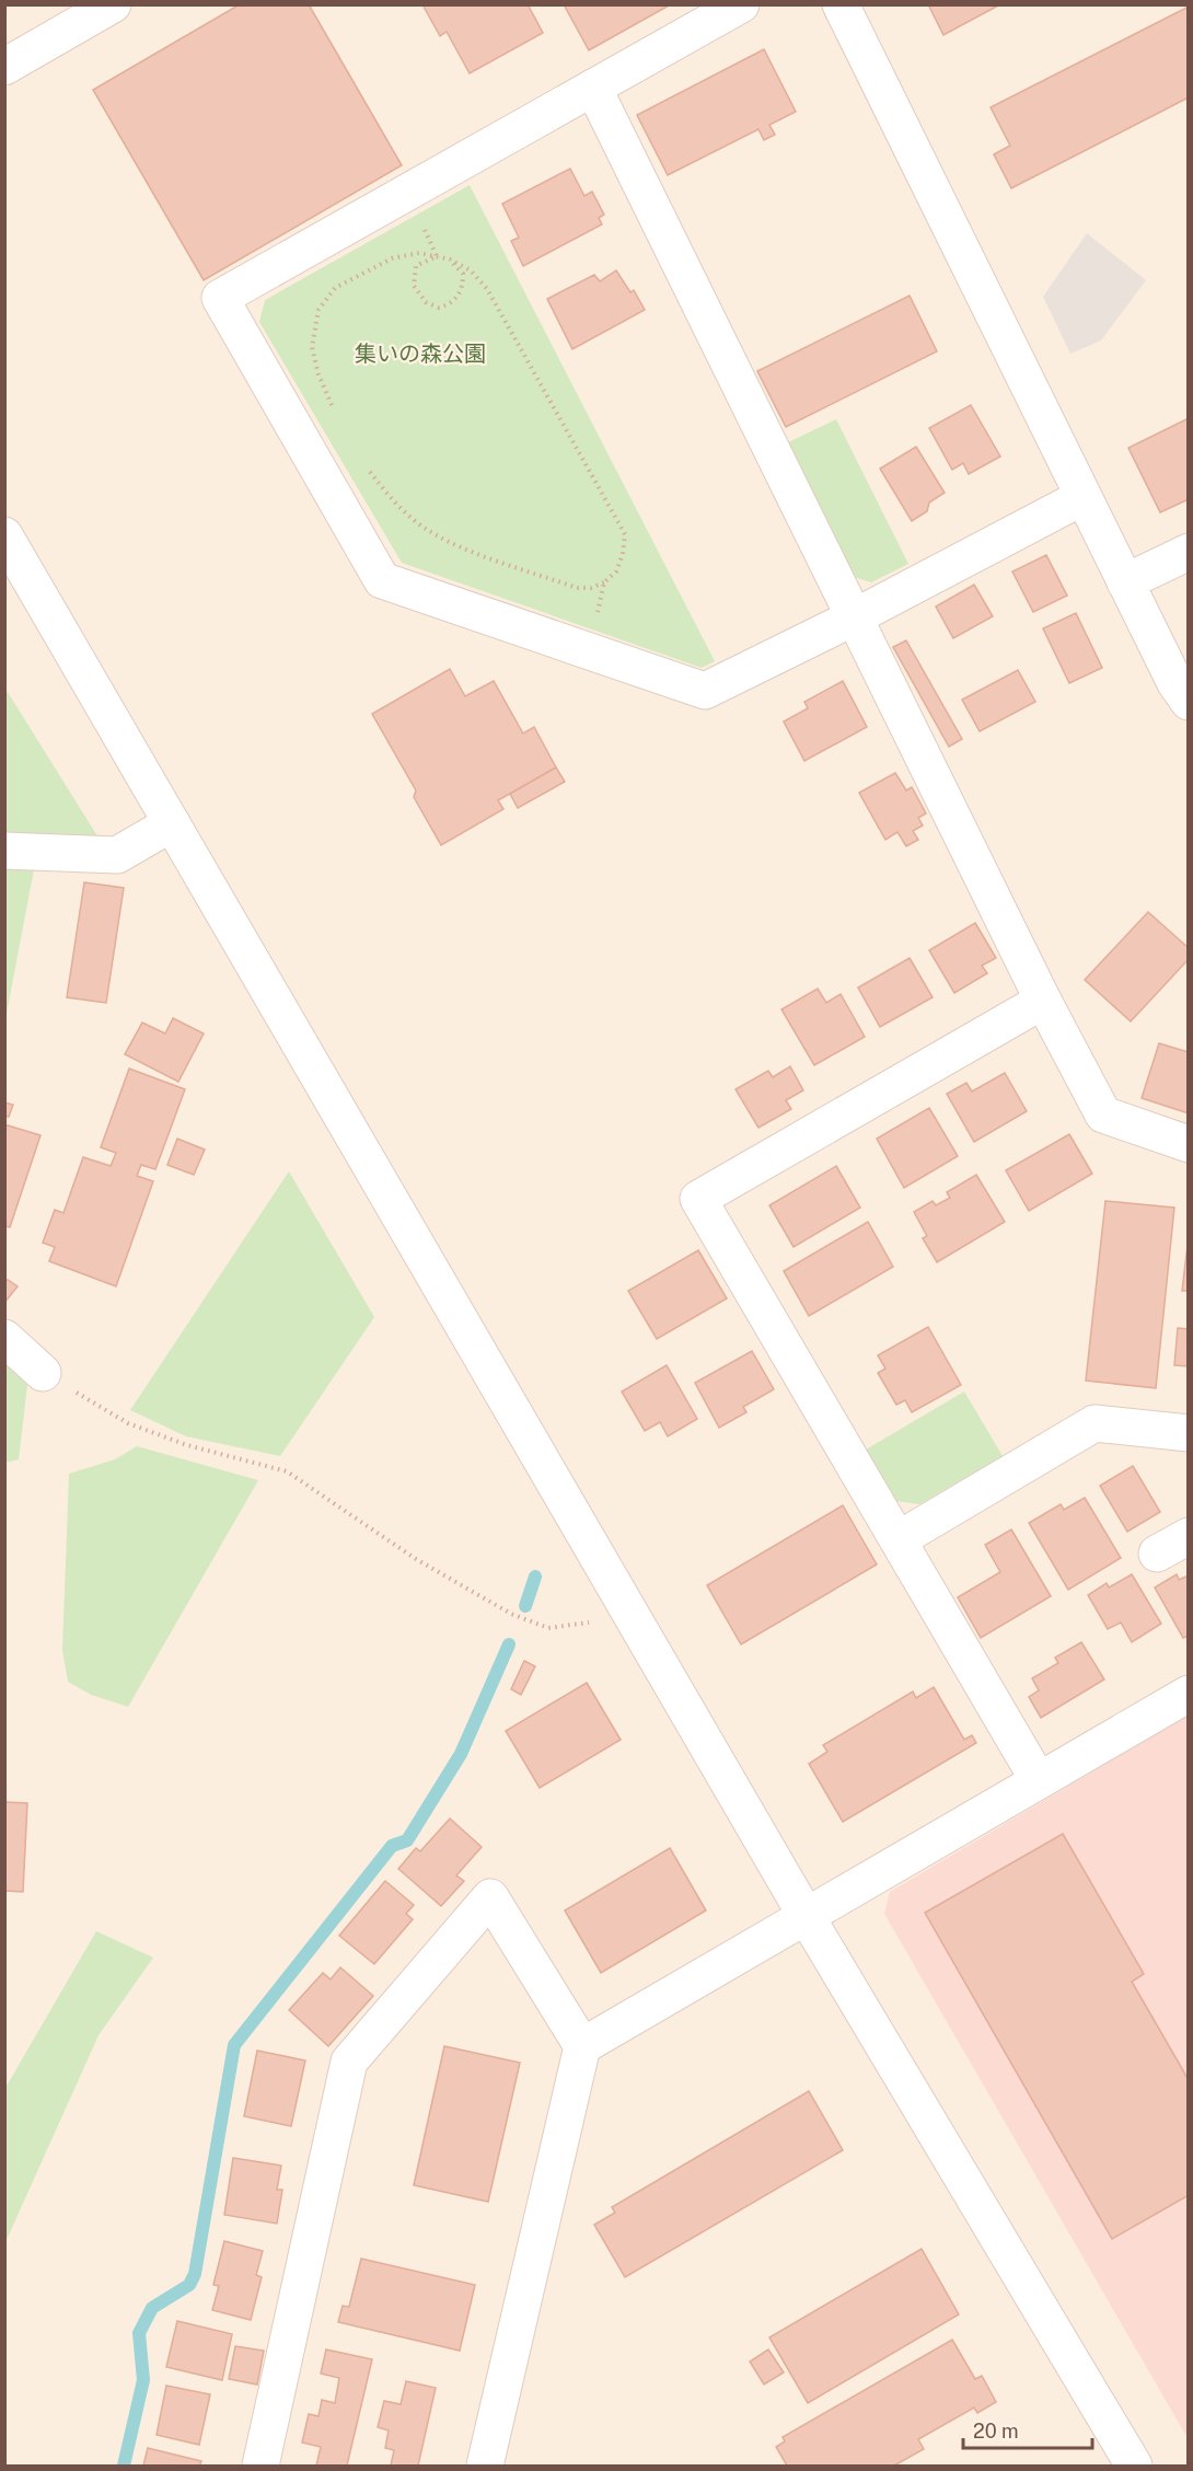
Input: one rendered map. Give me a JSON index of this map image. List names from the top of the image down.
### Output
{
  "parks": ["集いの森公園"],
  "scale_bar": "20 m"
}
